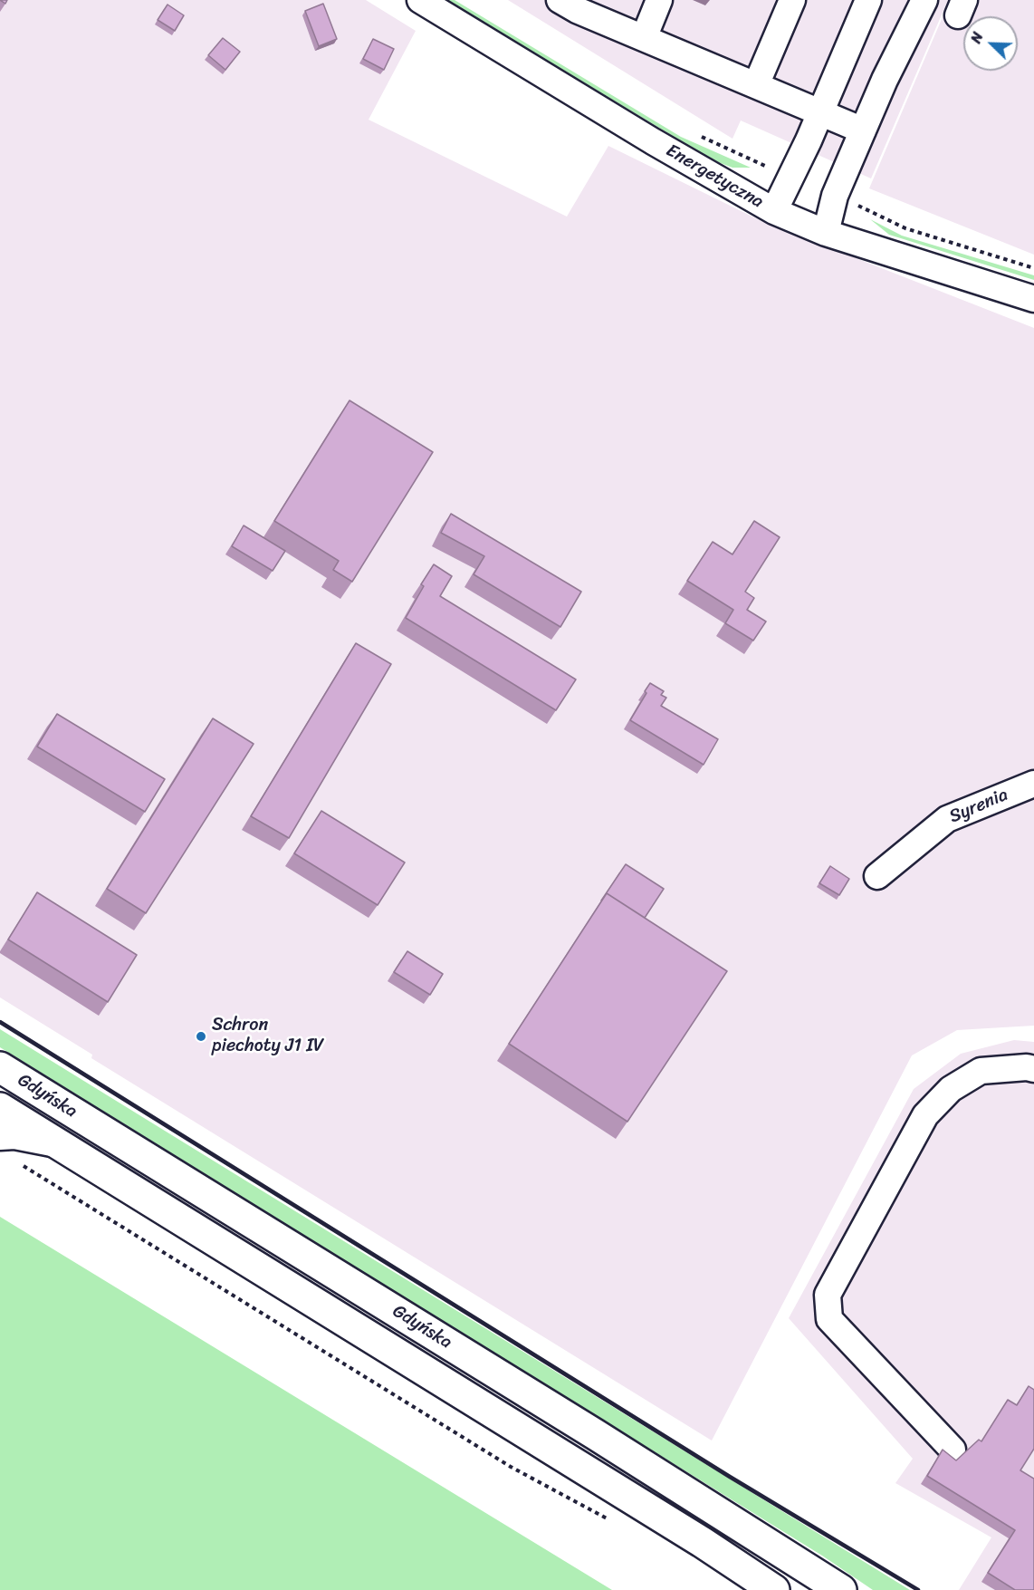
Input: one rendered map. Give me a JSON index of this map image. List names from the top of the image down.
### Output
{
  "streets": {
    "main road": ["Gdyńska"],
    "street": ["Energetyczna", "Syrenia"]
  },
  "places": ["Schron piechoty J1 IV"],
  "north": "top left"
}
